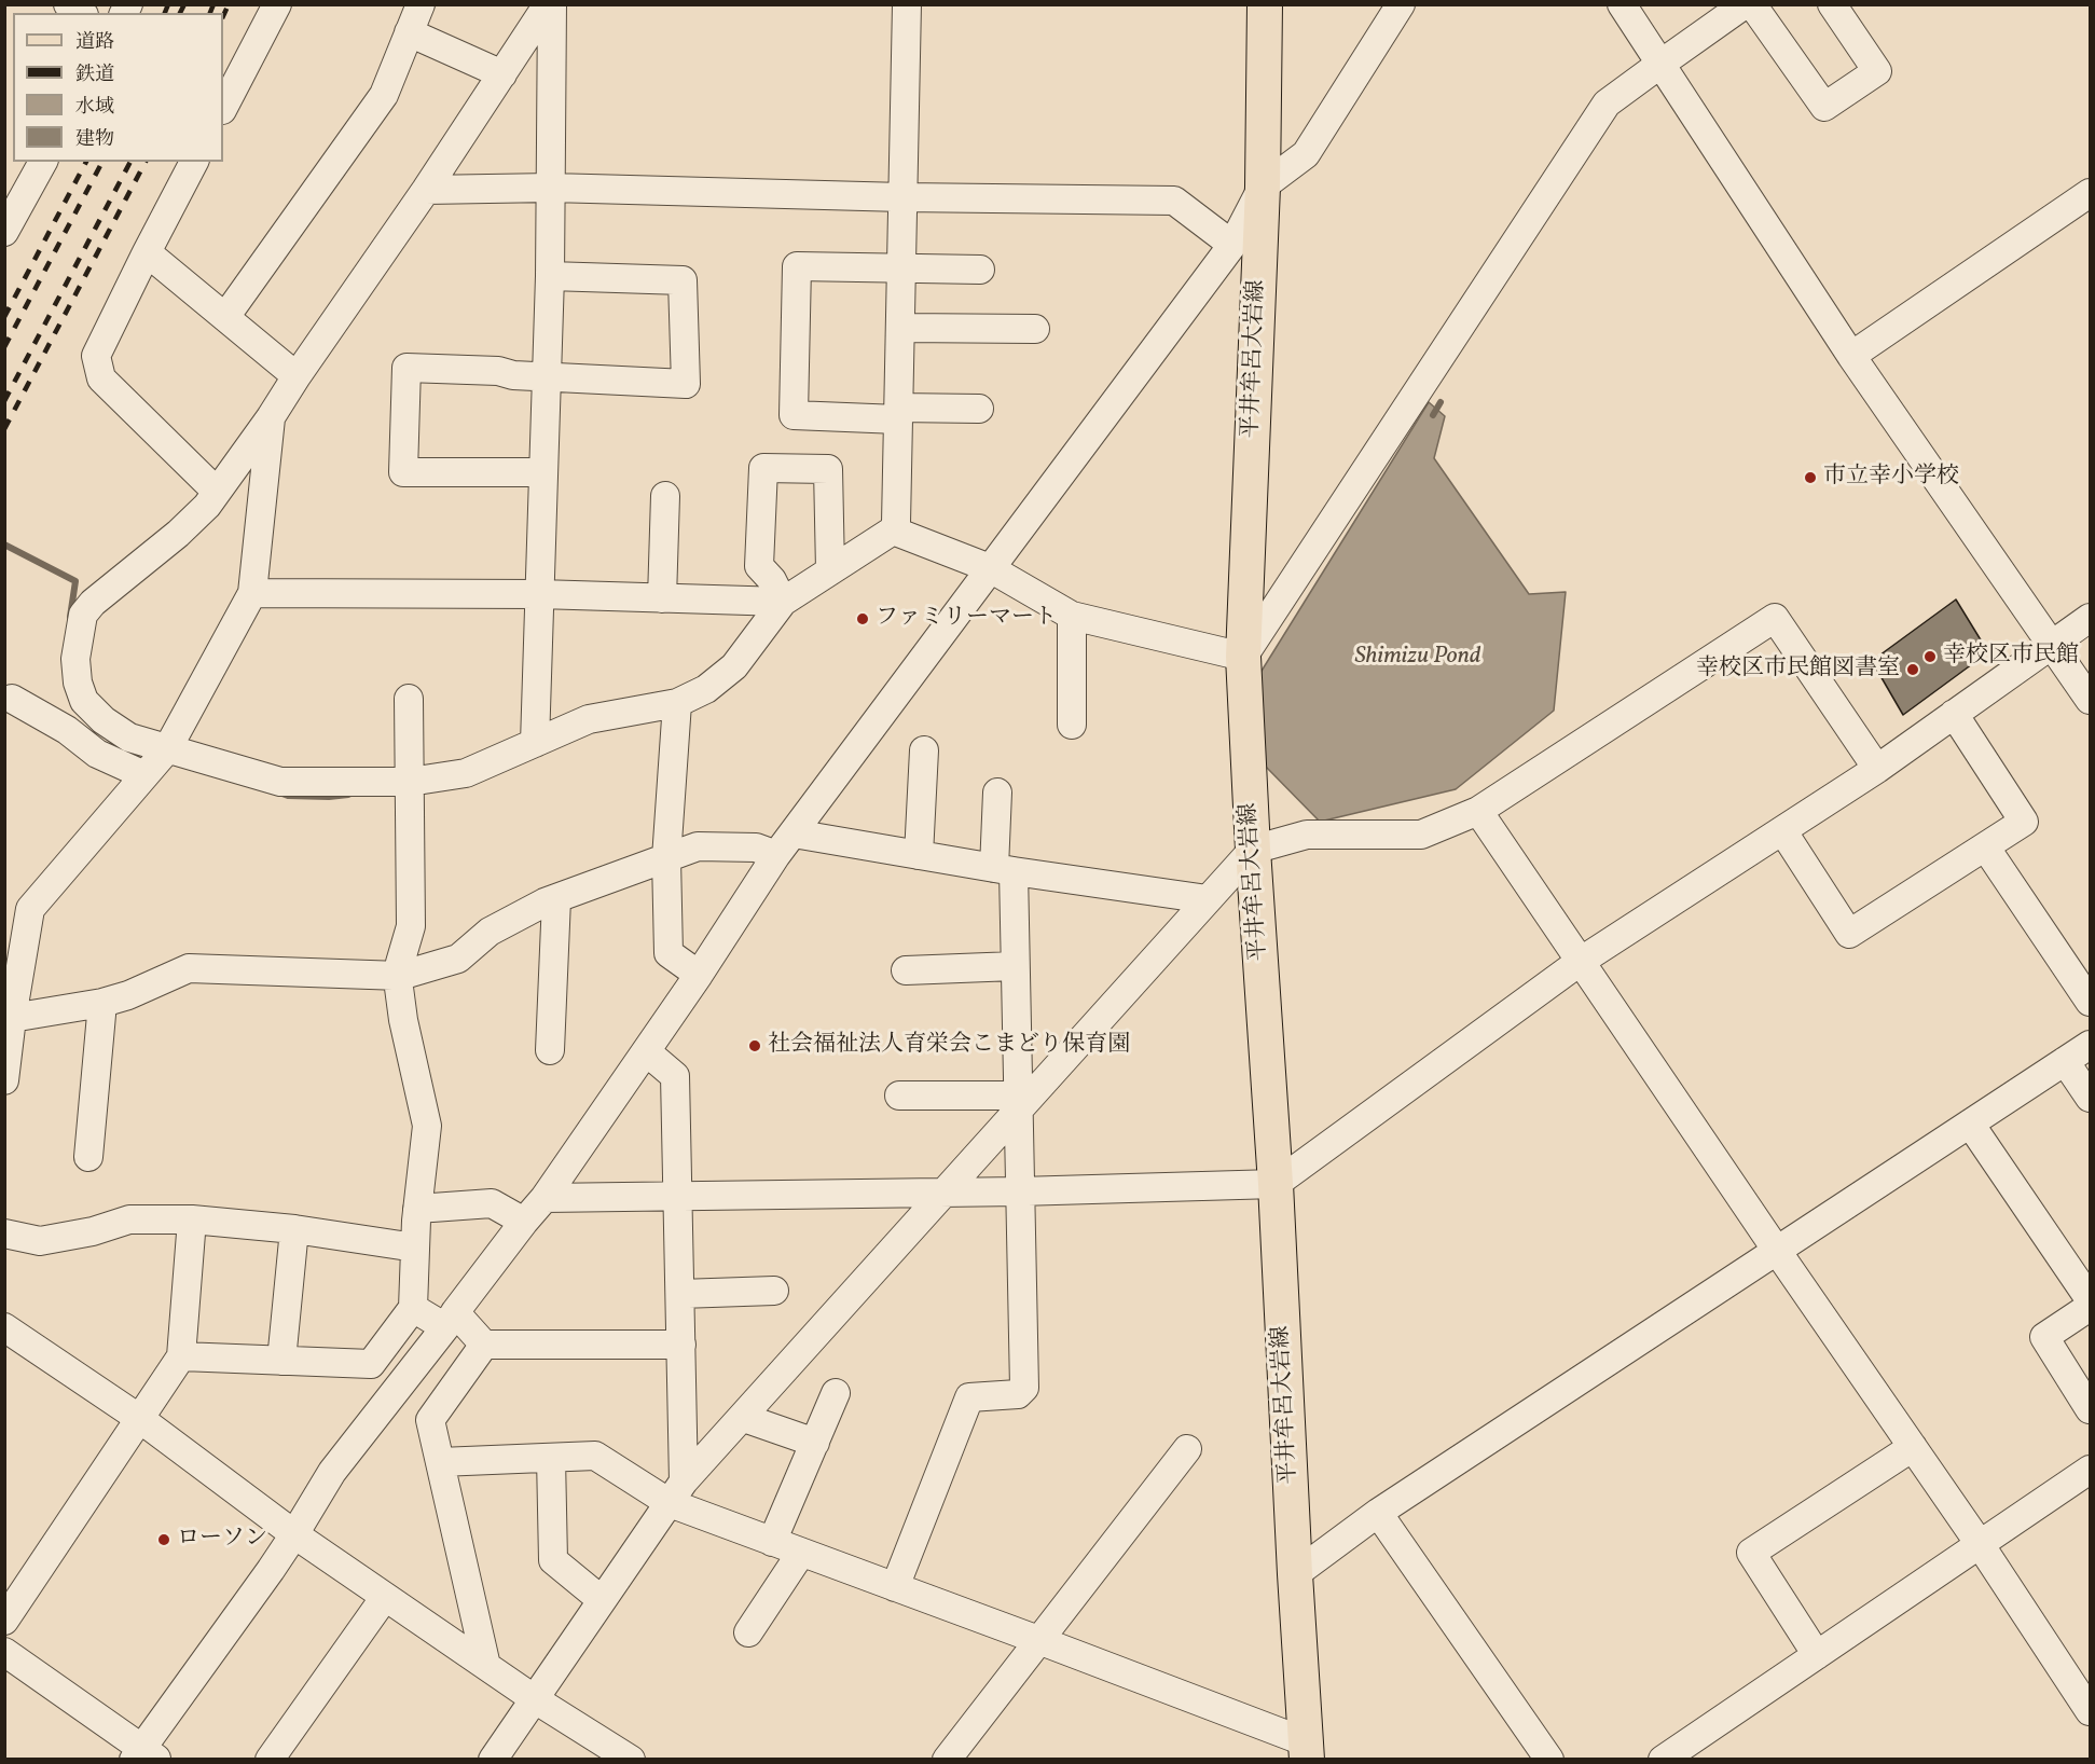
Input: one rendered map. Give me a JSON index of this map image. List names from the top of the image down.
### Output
{
  "streets": {
    "main road": ["平井牟呂大岩線"]
  },
  "water": ["Shimizu Pond"],
  "places": [
    "市立幸小学校",
    "ファミリーマート",
    "幸校区市民館",
    "幸校区市民館図書室",
    "社会福祉法人育栄会こまどり保育園",
    "ローソン"
  ],
  "legend": [
    "道路",
    "鉄道",
    "水域",
    "建物"
  ]
}
